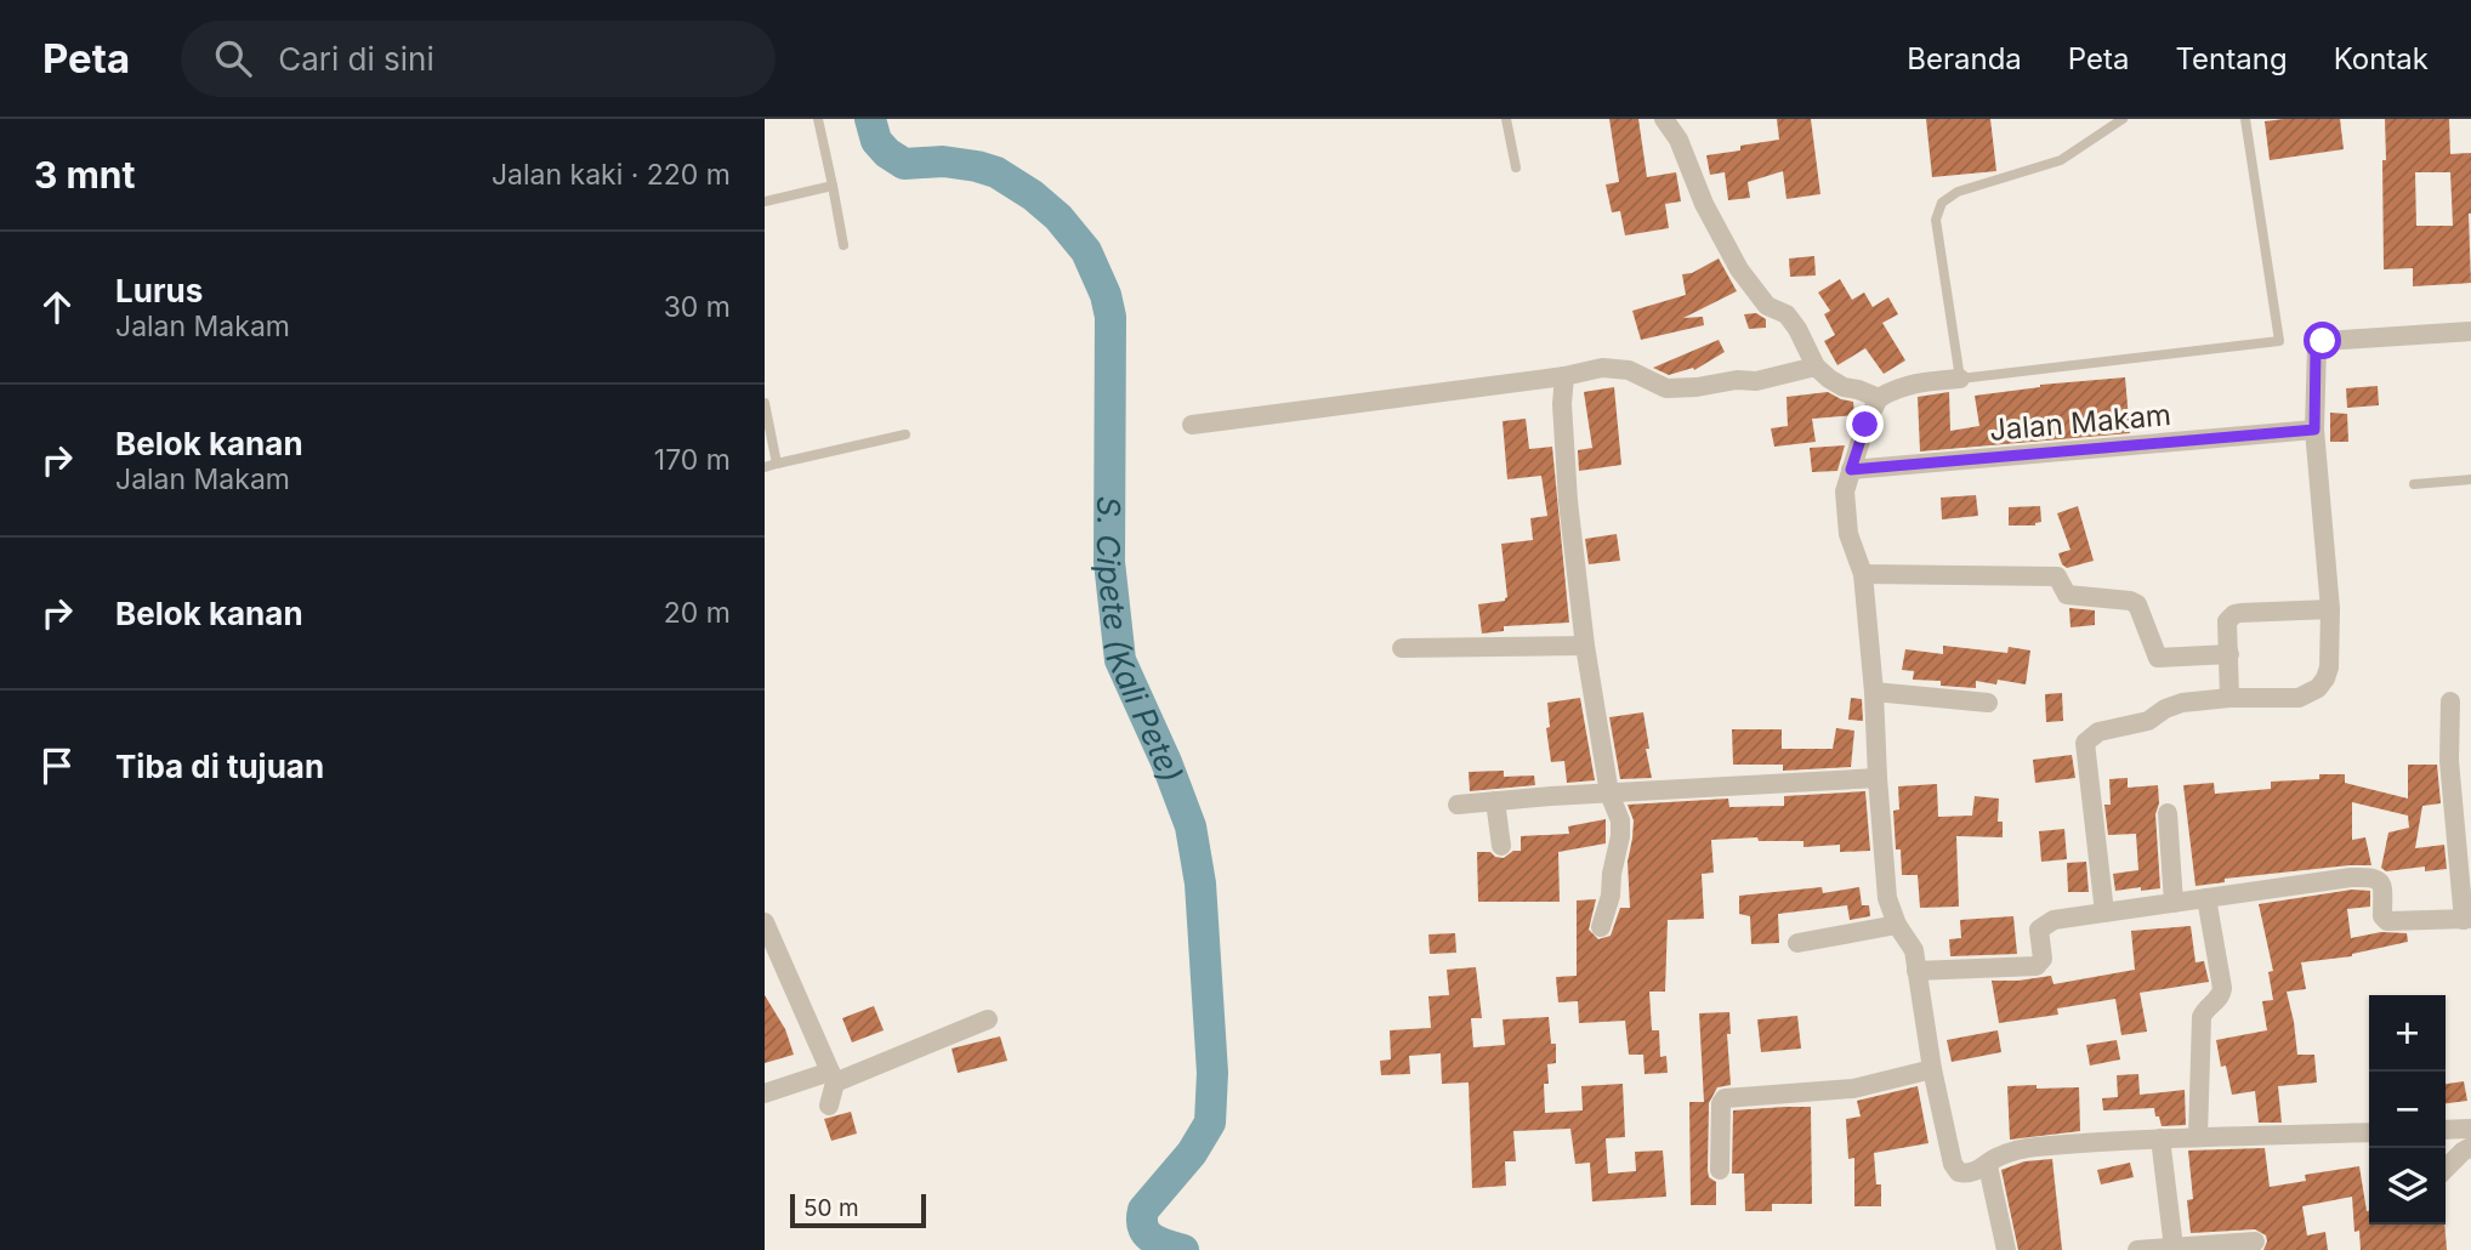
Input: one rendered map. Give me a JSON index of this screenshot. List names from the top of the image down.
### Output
{
  "streets": {
    "street": ["Jalan Makam"]
  },
  "water": ["S. Cipete (Kali Pete)"],
  "scale_bar": "50 m",
  "page": {
    "header": "Peta",
    "search": "Cari di sini",
    "nav": [
      "Beranda",
      "Peta",
      "Tentang",
      "Kontak"
    ],
    "heading": ["3 mnt", "Jalan kaki · 220 m"],
    "list": [
      ["Lurus", "Jalan Makam", "30 m"],
      ["Belok kanan", "Jalan Makam", "170 m"],
      ["Belok kanan", "20 m"],
      "Tiba di tujuan"
    ],
    "map_buttons": ["+", "−"],
    "scale": "50 m"
  }
}
